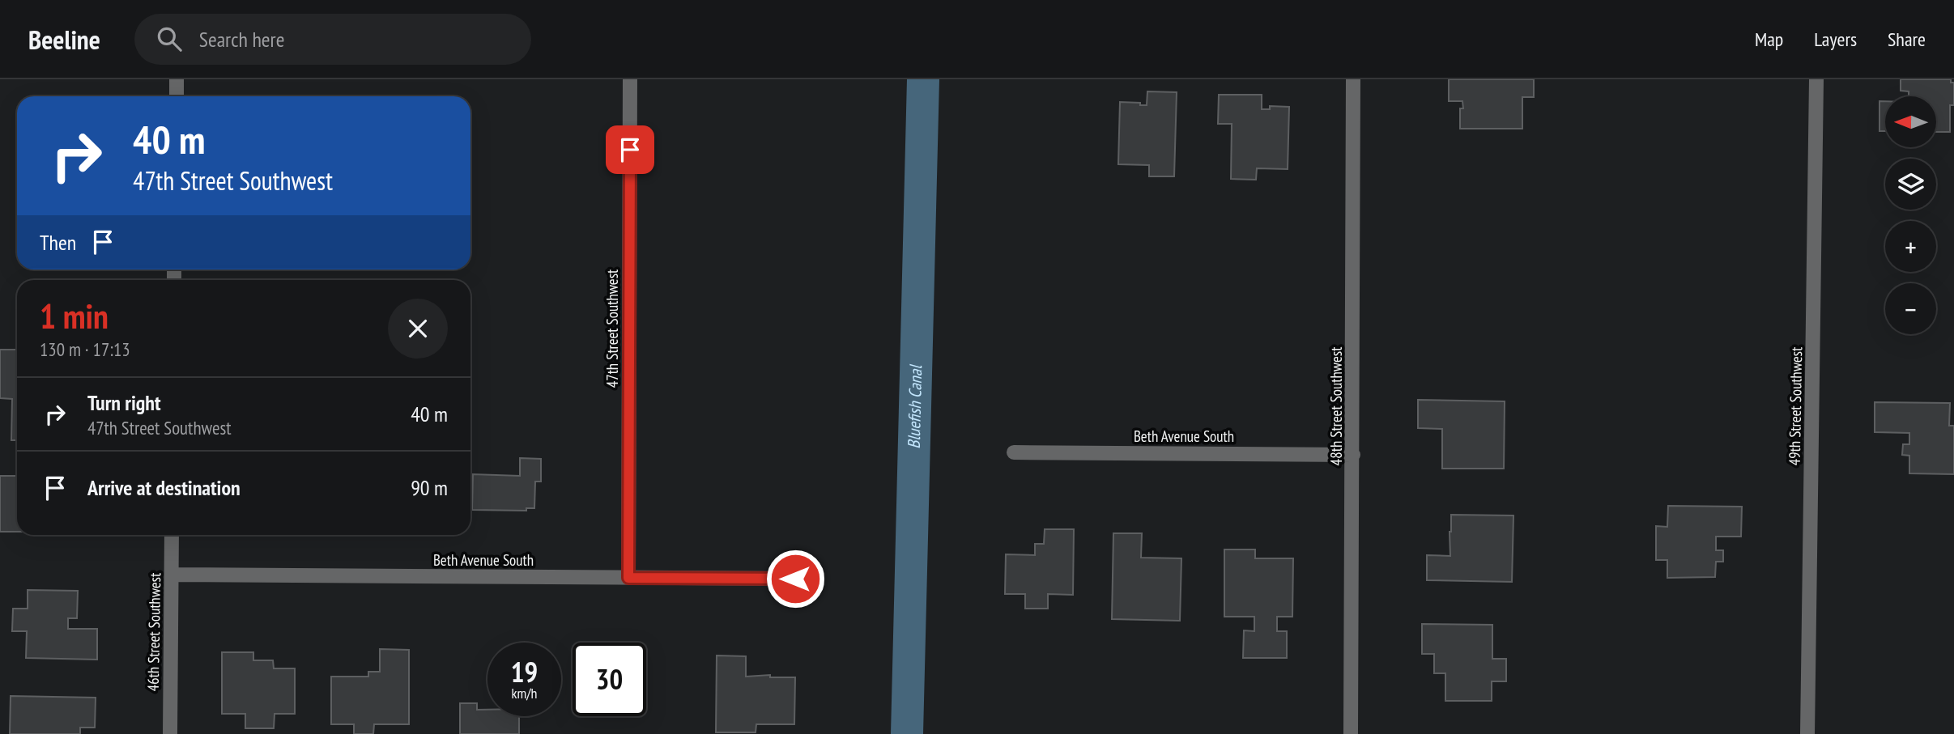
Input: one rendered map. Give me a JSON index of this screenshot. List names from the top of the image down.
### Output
{
  "streets": {
    "street": [
      "47th Street Southwest",
      "48th Street Southwest",
      "49th Street Southwest",
      "Beth Avenue South",
      "46th Street Southwest"
    ]
  },
  "crossings": [
    ["47th Street Southwest", "Beth Avenue South"],
    ["48th Street Southwest", "Beth Avenue South"],
    ["Beth Avenue South", "46th Street Southwest"]
  ],
  "water": ["Bluefish Canal"],
  "north": "left",
  "page": {
    "header": "Beeline",
    "search": "Search here",
    "nav": ["Map", "Layers", "Share"],
    "map_buttons": ["+", "−"],
    "turn": ["40 m", "47th Street Southwest"],
    "then": "Then",
    "heading": ["1 min", "130 m · 17:13"],
    "list": [
      {
        "name": "Turn right",
        "note": "47th Street Southwest",
        "value": "40 m"
      },
      {
        "name": "Arrive at destination",
        "value": "90 m"
      }
    ],
    "speed": "19 km/h",
    "limit": "30"
  }
}
